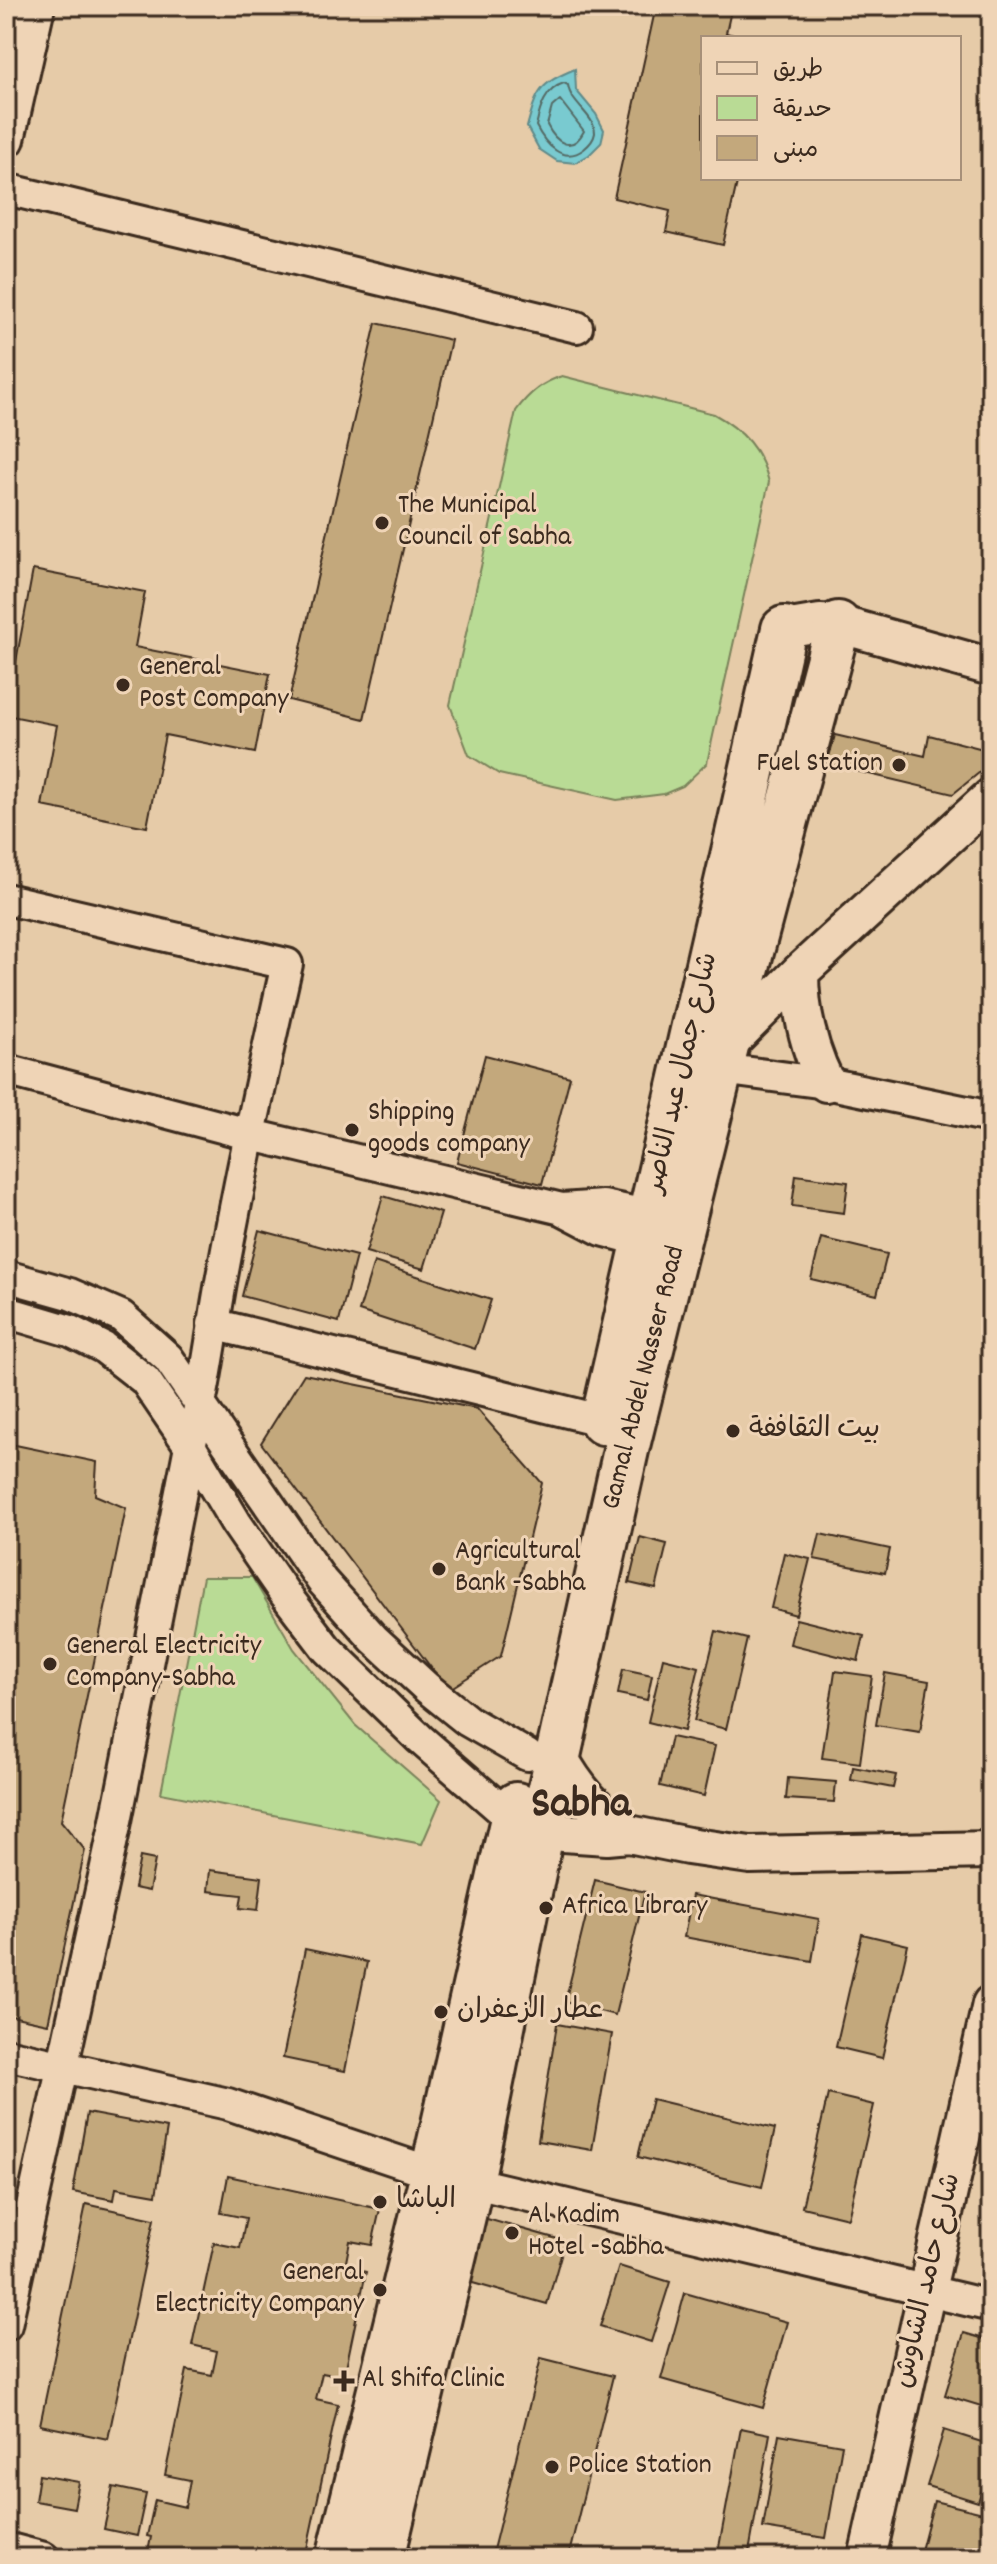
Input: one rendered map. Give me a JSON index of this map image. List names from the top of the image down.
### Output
{
  "streets": {
    "main road": ["شارع جمال عبد الناصر", "Gamal Abdel Nasser Road"],
    "street": ["شارع حامد الشاوش"]
  },
  "crossings": [
    ["شارع جمال عبد الناصر", "Gamal Abdel Nasser Road"]
  ],
  "districts": ["Sabha"],
  "places": {
    "other": [
      "The Municipal Council of Sabha",
      "General Post Company",
      "Fuel Station",
      "Shipping goods company",
      "بيت الثقاففة",
      "Agricultural Bank -Sabha",
      "General Electricity Company-Sabha",
      "Africa Library",
      "عطار الزعفران",
      "الباشا",
      "Al Kadim Hotel -Sabha",
      "General Electricity Company",
      "Police Station"
    ],
    "health": ["Al Shifa Clinic"]
  },
  "legend": ["طريق", "حديقة", "مبنى"]
}
